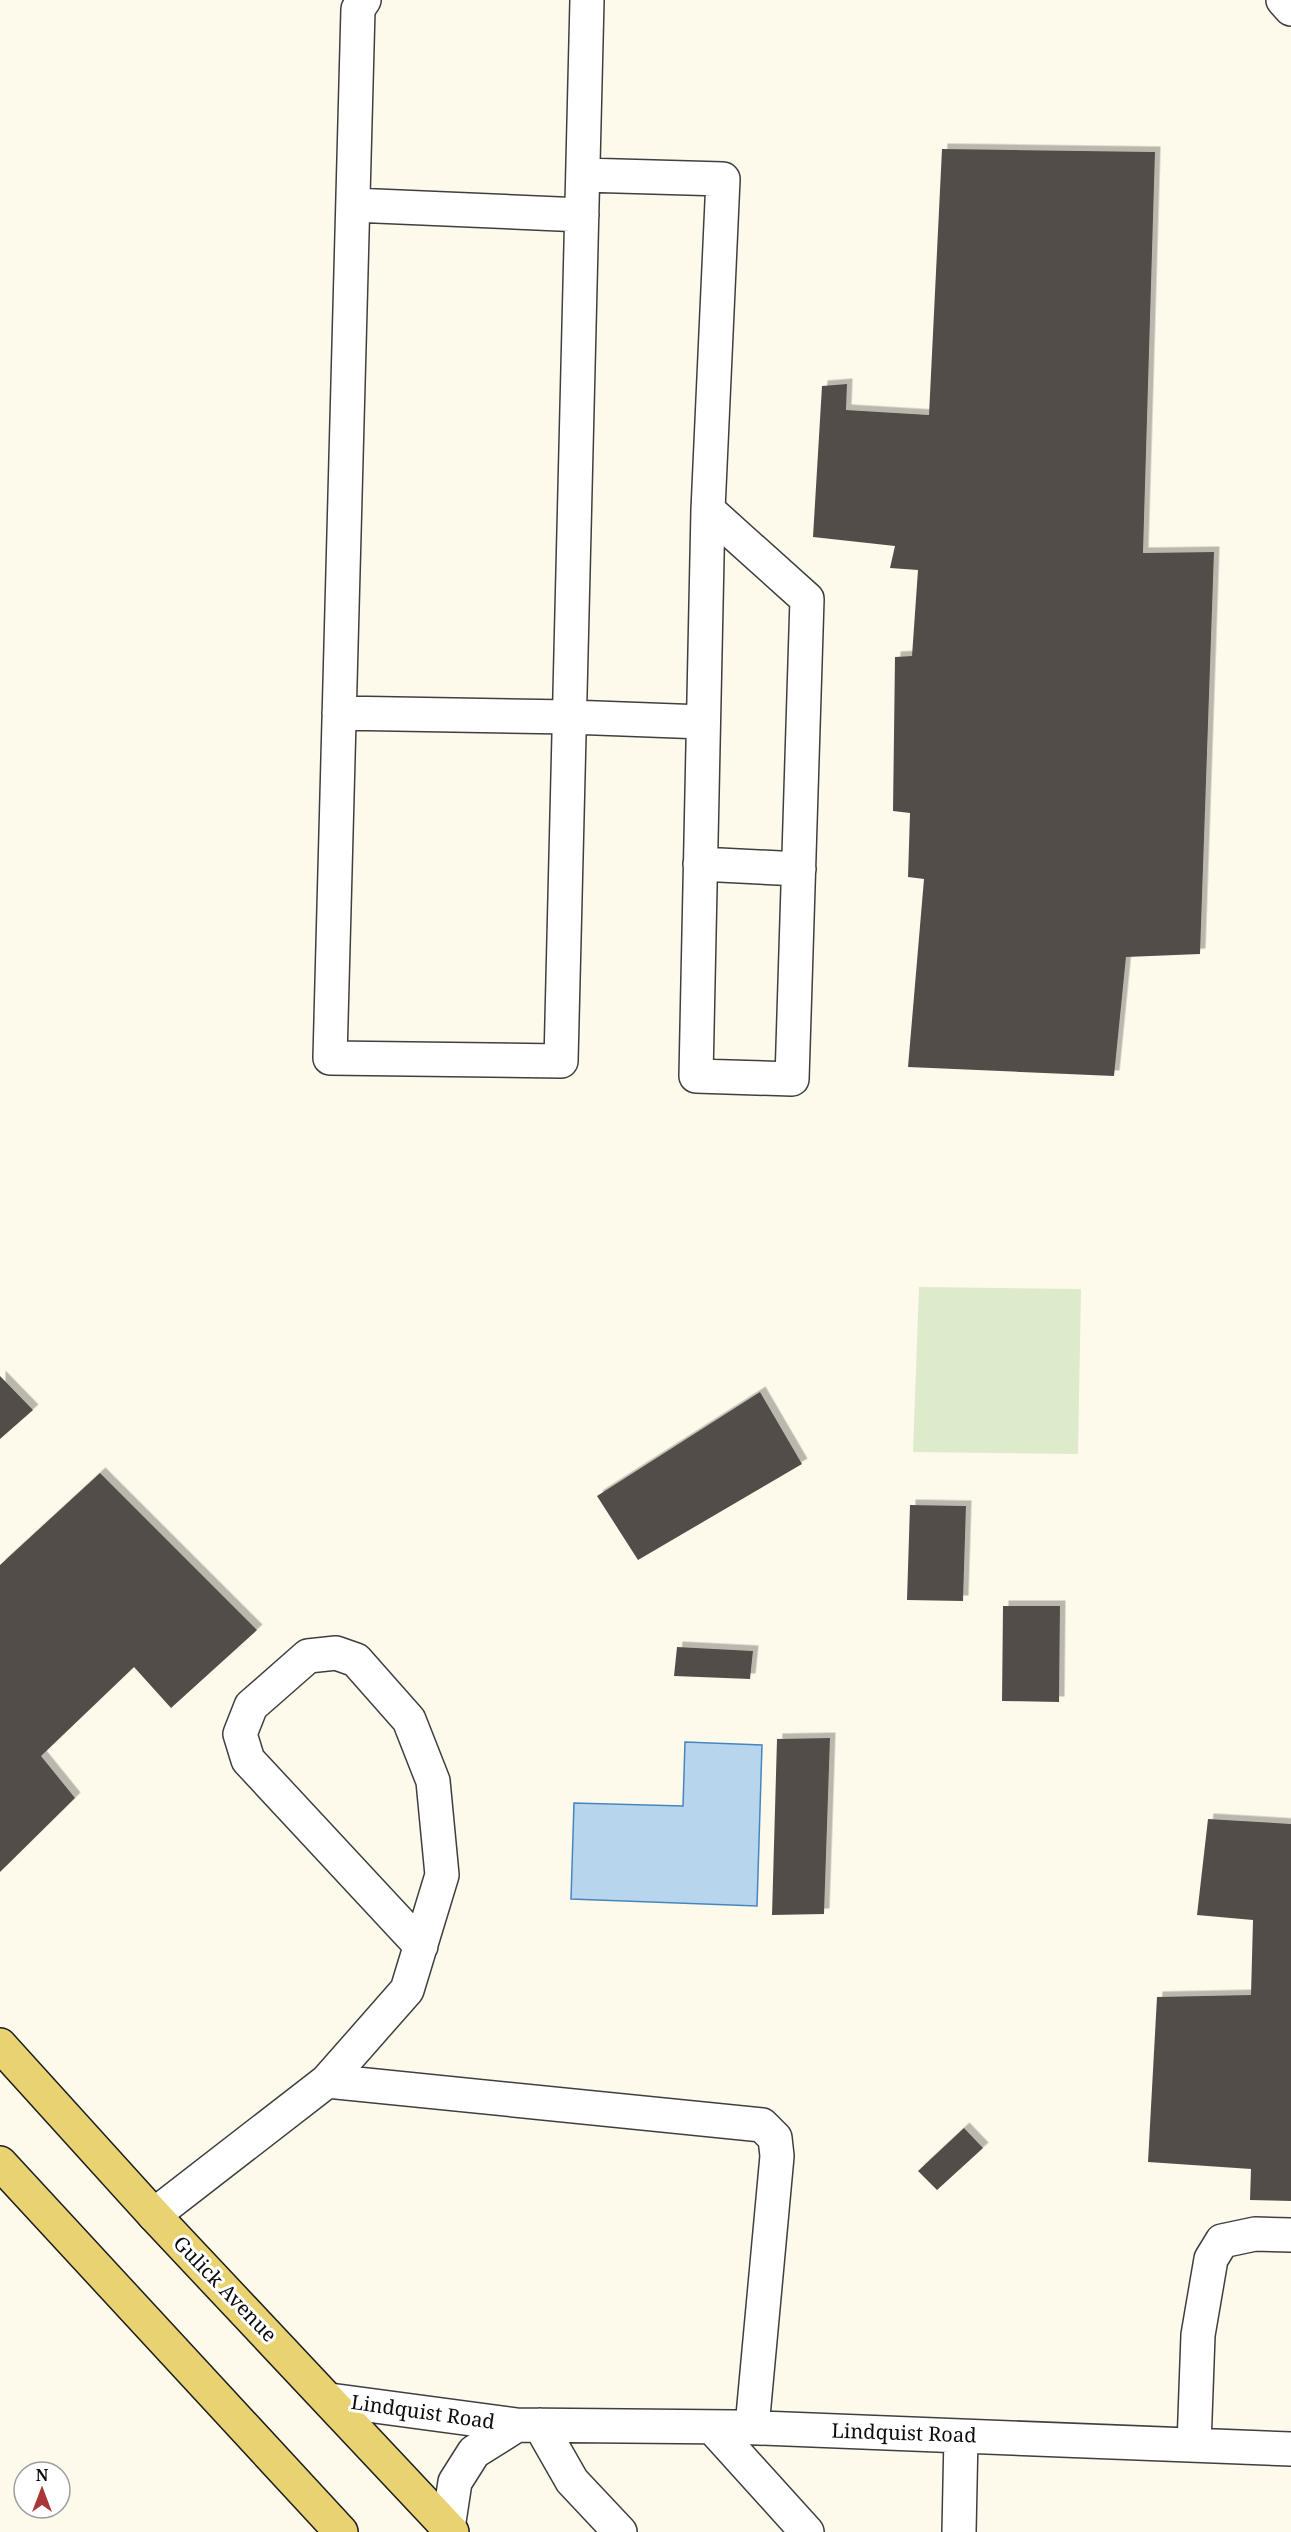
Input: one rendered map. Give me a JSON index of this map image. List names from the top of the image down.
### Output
{
  "streets": {
    "main road": ["Gulick Avenue"],
    "street": ["Lindquist Road"]
  },
  "crossings": [
    ["Gulick Avenue", "Lindquist Road"]
  ],
  "north": "top"
}
